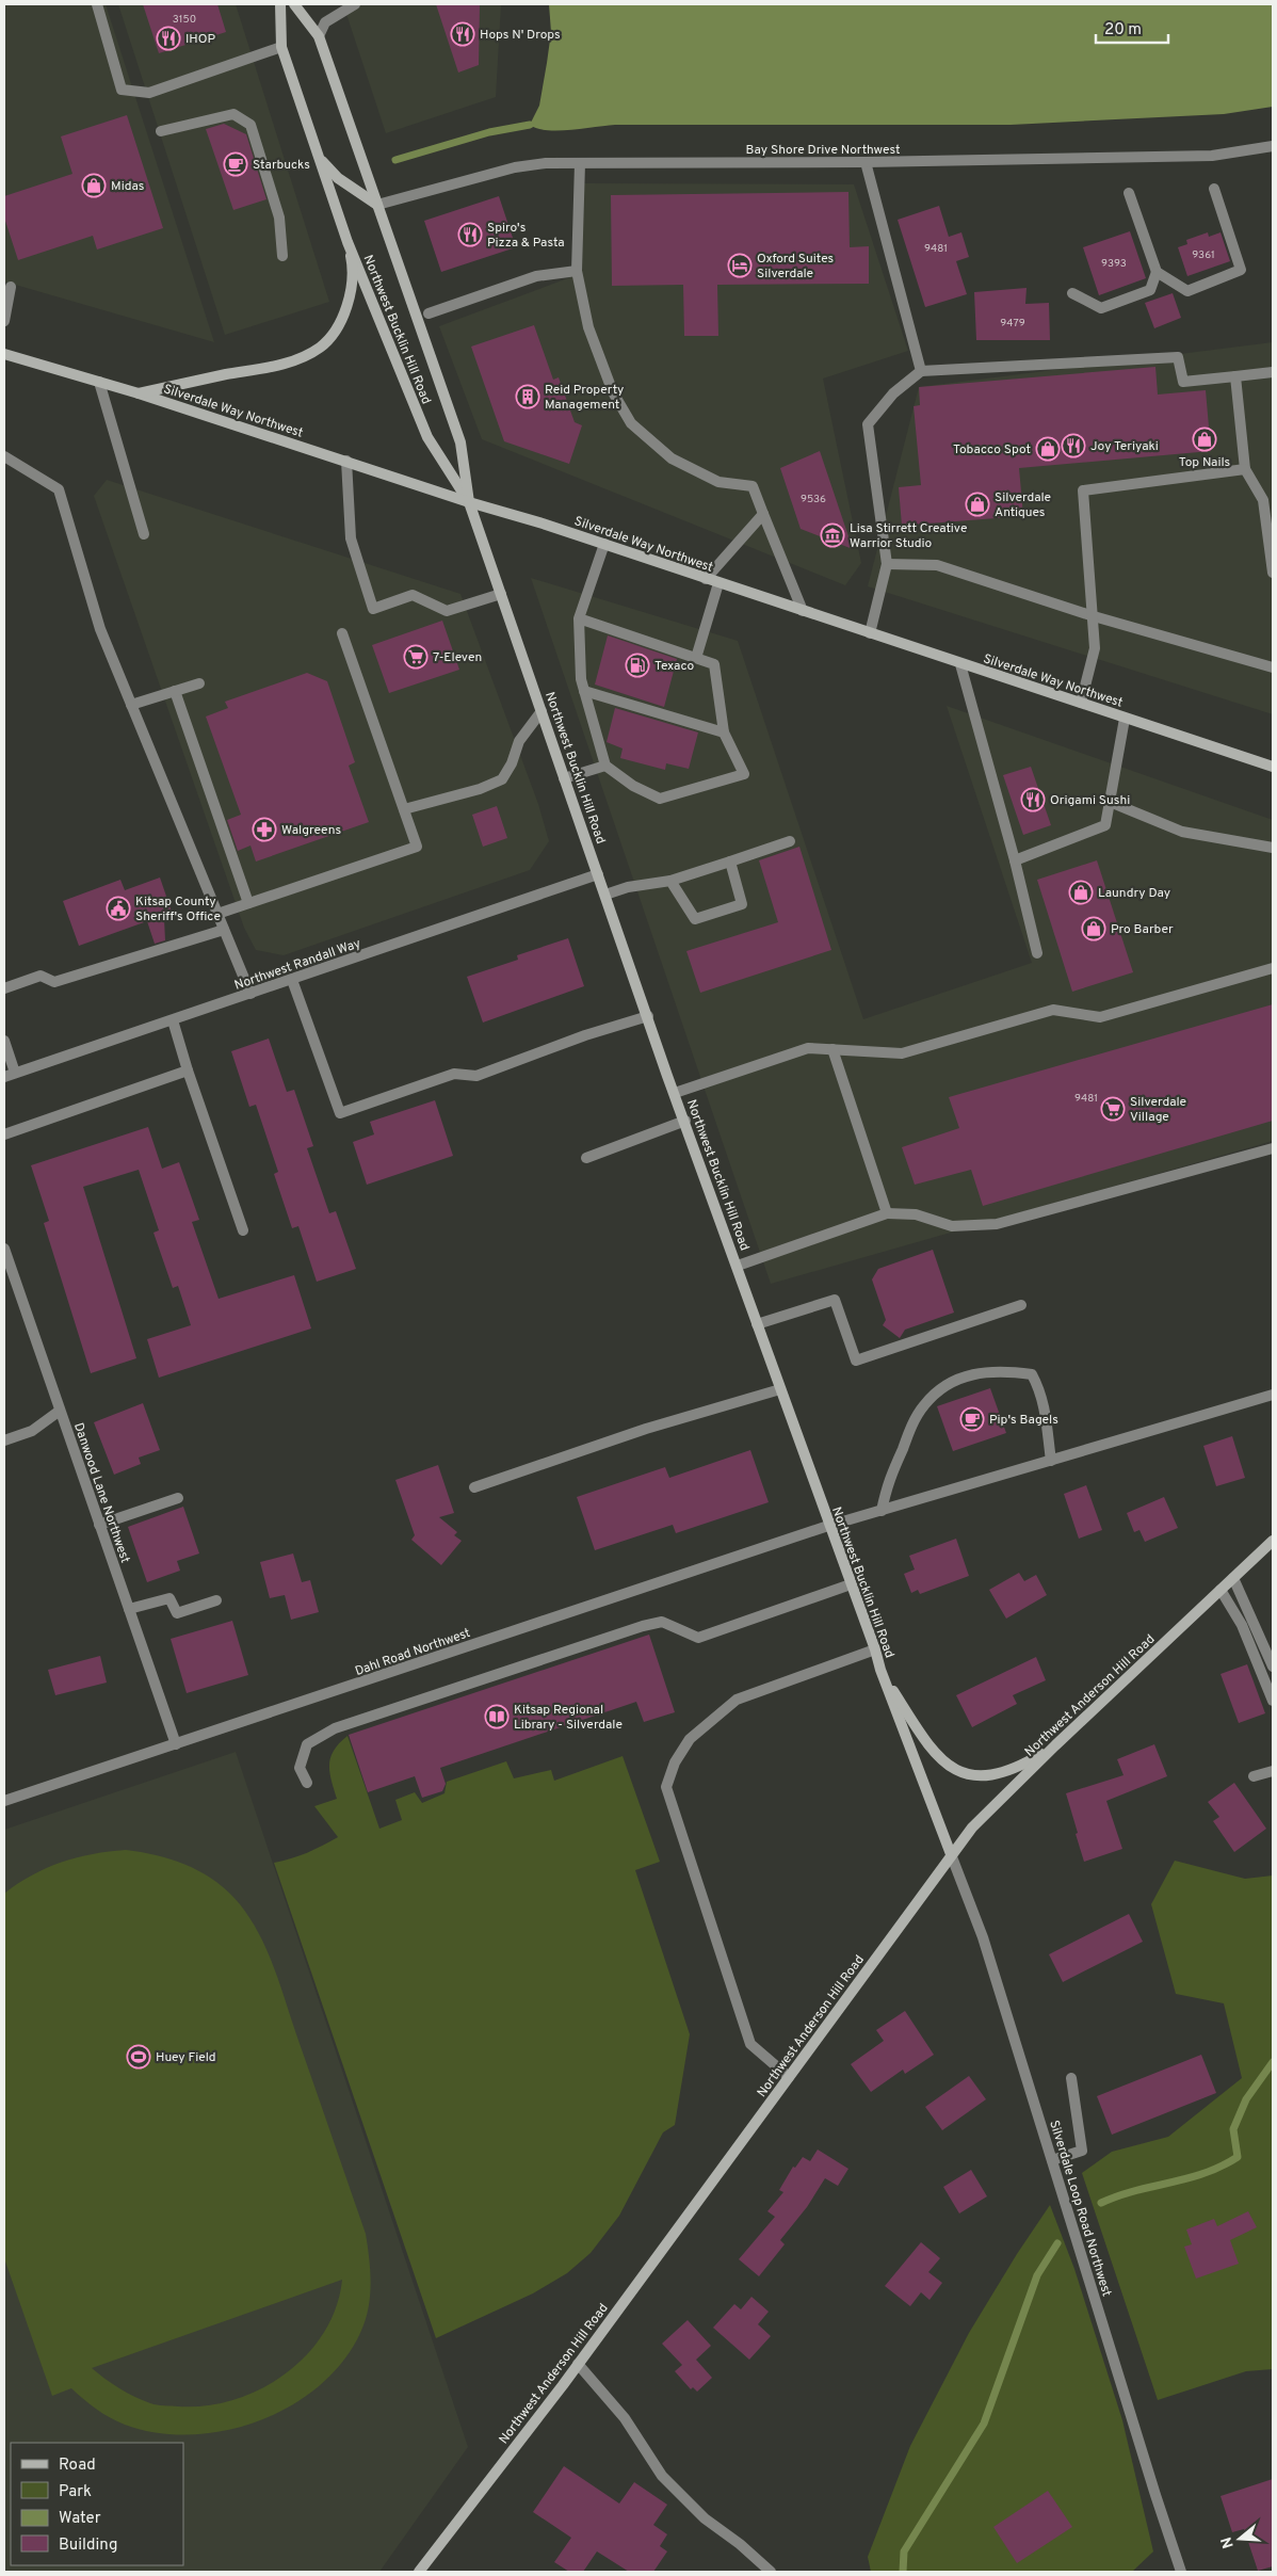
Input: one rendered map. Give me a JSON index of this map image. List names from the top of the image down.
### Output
{
  "streets": {
    "main road": ["Northwest Bucklin Hill Road", "Silverdale Way Northwest", "Northwest Anderson Hill Road"],
    "street": [
      "Bay Shore Drive Northwest",
      "Northwest Randall Way",
      "Danwood Lane Northwest",
      "Dahl Road Northwest",
      "Silverdale Loop Road Northwest"
    ]
  },
  "crossings": [
    ["Bay Shore Drive Northwest", "Northwest Bucklin Hill Road"],
    ["Northwest Bucklin Hill Road", "Silverdale Way Northwest"],
    ["Northwest Bucklin Hill Road", "Northwest Randall Way"],
    ["Northwest Bucklin Hill Road", "Dahl Road Northwest"],
    ["Northwest Bucklin Hill Road", "Northwest Anderson Hill Road"],
    ["Northwest Bucklin Hill Road", "Silverdale Loop Road Northwest"],
    ["Danwood Lane Northwest", "Dahl Road Northwest"],
    ["Northwest Anderson Hill Road", "Silverdale Loop Road Northwest"]
  ],
  "places": {
    "restaurant": [
      "Hops N' Drops",
      "IHOP",
      "Spiro's Pizza & Pasta",
      "Joy Teriyaki",
      "Origami Sushi"
    ],
    "cafe": ["Starbucks", "Pip's Bagels"],
    "shop": [
      "Midas",
      "Top Nails",
      "Tobacco Spot",
      "Silverdale Antiques",
      "Laundry Day",
      "Pro Barber"
    ],
    "hotel": ["Oxford Suites Silverdale"],
    "building": ["Reid Property Management"],
    "museum": ["Lisa Stirrett Creative Warrior Studio"],
    "supermarket": ["7-Eleven", "Silverdale Village"],
    "fuel station": ["Texaco"],
    "pharmacy": ["Walgreens"],
    "public building": ["Kitsap County Sheriff's Office"],
    "library": ["Kitsap Regional Library - Silverdale"],
    "sports": ["Huey Field"]
  },
  "house_numbers": [
    "3150",
    "9481",
    "9361",
    "9393",
    "9479",
    "9536",
    "9481"
  ],
  "legend": [
    "Road",
    "Park",
    "Water",
    "Building"
  ],
  "scale_bar": "20 m",
  "north": "left"
}
